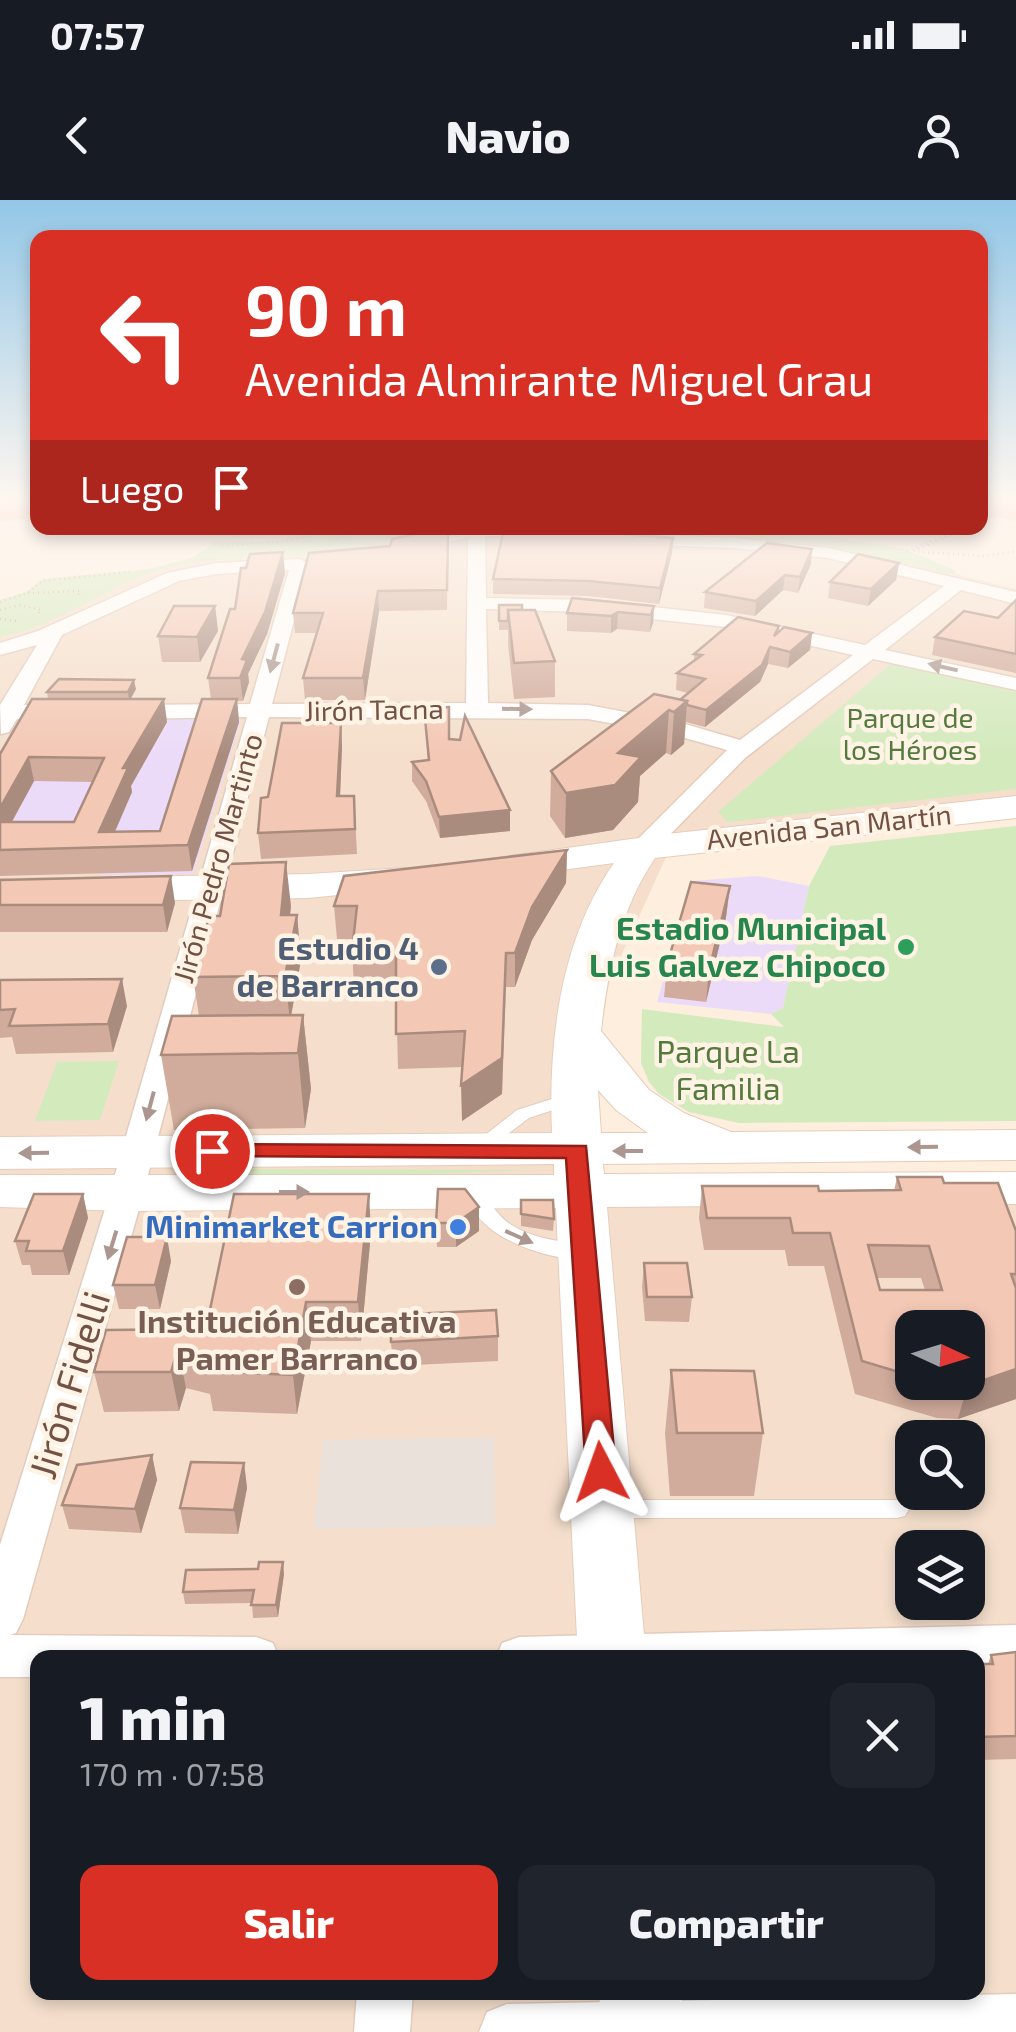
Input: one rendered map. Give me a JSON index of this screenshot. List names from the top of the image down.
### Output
{
  "streets": {
    "main road": ["Avenida San Martín"],
    "street": ["Jirón Tacna", "Jirón Pedro Martinto", "Jirón Fidelli"]
  },
  "crossings": [
    ["Jirón Tacna", "Jirón Pedro Martinto"],
    ["Avenida San Martín", "Jirón Pedro Martinto"],
    ["Jirón Pedro Martinto", "Jirón Fidelli"]
  ],
  "one_way": ["Jirón Pedro Martinto", "Jirón Fidelli"],
  "parks": ["Parque de los Héroes", "Parque La Familia"],
  "places": [
    "Estadio Municipal Luis Galvez Chipoco",
    "Estudio 4 de Barranco",
    "Minimarket Carrion",
    "Institución Educativa Pamer Barranco"
  ],
  "north": "right",
  "page": {
    "status": "07:57",
    "header": "Navio",
    "turn": ["90 m", "Avenida Almirante Miguel Grau"],
    "then": "Luego",
    "heading": ["1 min", "170 m · 07:58"],
    "buttons": ["Salir", "Compartir"]
  }
}
